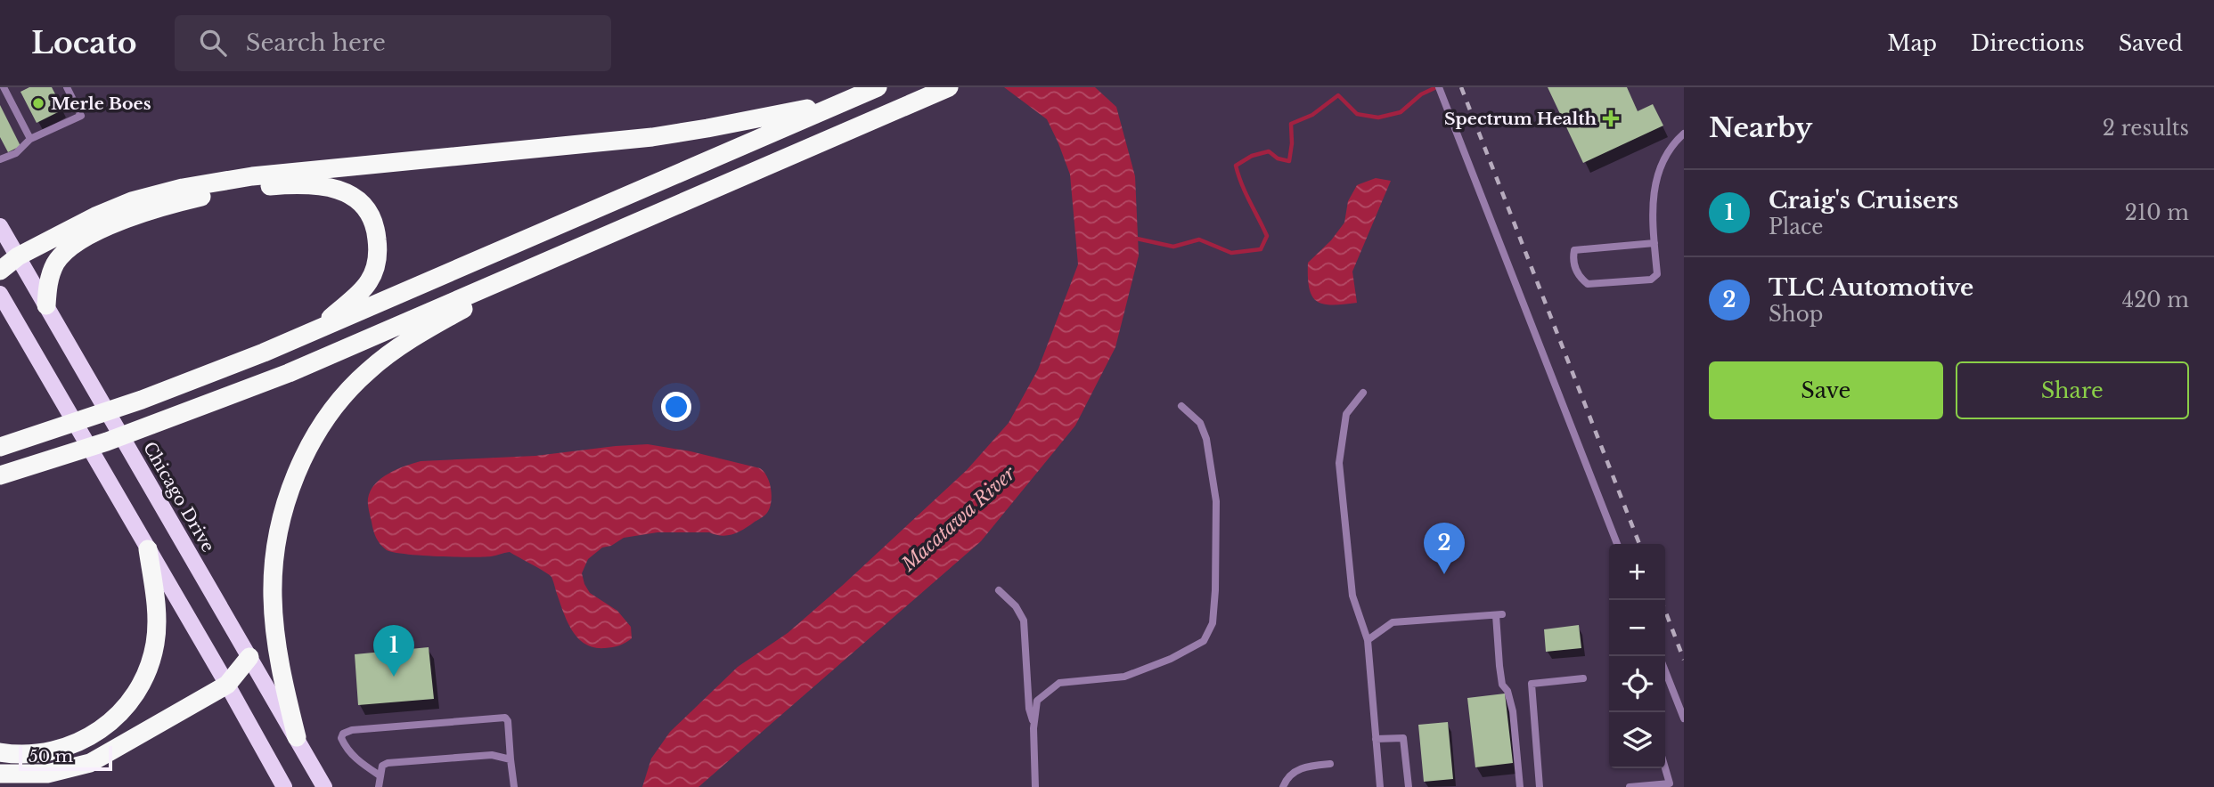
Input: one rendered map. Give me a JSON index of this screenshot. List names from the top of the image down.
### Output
{
  "streets": {
    "main road": ["Chicago Drive"]
  },
  "water": ["Macatawa River"],
  "places": {
    "other": ["Merle Boes"],
    "health": ["Spectrum Health"]
  },
  "scale_bar": "50 m",
  "page": {
    "header": "Locato",
    "search": "Search here",
    "nav": ["Map", "Directions", "Saved"],
    "heading": ["Nearby", "2 results"],
    "list": [
      {
        "mark": "1",
        "name": "Craig's Cruisers",
        "note": "Place",
        "value": "210 m"
      },
      {
        "mark": "2",
        "name": "TLC Automotive",
        "note": "Shop",
        "value": "420 m"
      }
    ],
    "buttons": ["Save", "Share"],
    "pins": ["2", "1"],
    "map_buttons": ["+", "−"],
    "scale": "50 m"
  }
}
